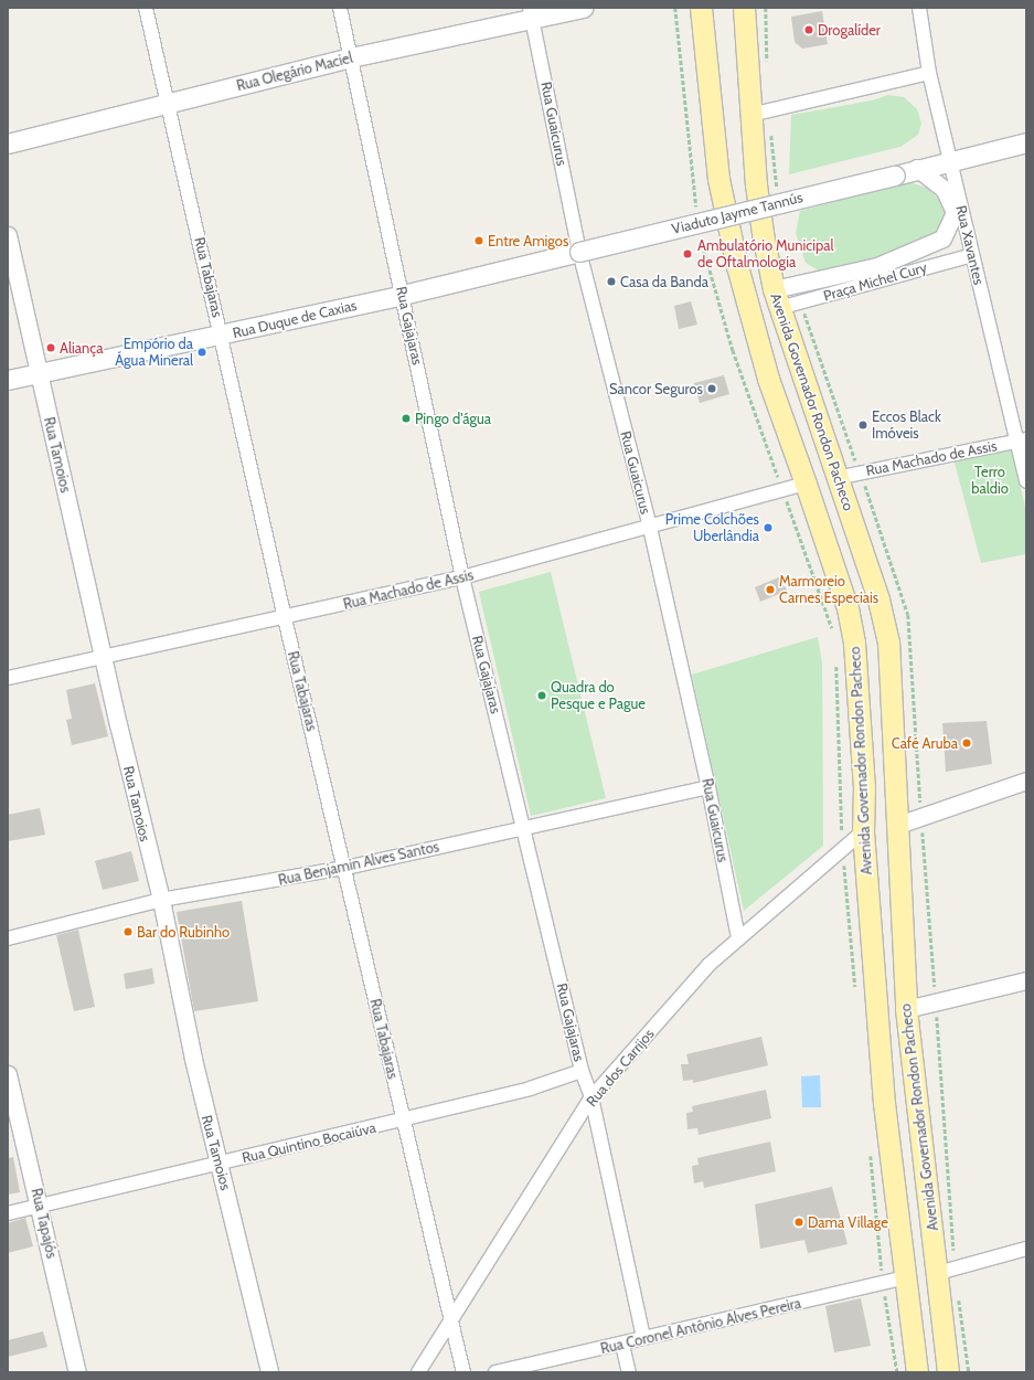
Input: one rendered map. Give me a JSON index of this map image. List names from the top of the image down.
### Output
{
  "streets": {
    "main road": [
      "Rua Olegário Maciel",
      "Viaduto Jayme Tannús",
      "Rua Duque de Caxias",
      "Avenida Governador Rondon Pacheco"
    ],
    "street": [
      "Rua Guaicurus",
      "Rua Xavantes",
      "Rua Tabajaras",
      "Praça Michel Cury",
      "Rua Gajajaras",
      "Rua Tamoios",
      "Rua Machado de Assis",
      "Rua Benjamin Alves Santos",
      "Rua dos Carrijos",
      "Rua Quintino Bocaiúva",
      "Rua Tapajós",
      "Rua Coronel Antônio Alves Pereira"
    ]
  },
  "crossings": [
    ["Rua Olegário Maciel", "Rua Guaicurus"],
    ["Rua Olegário Maciel", "Rua Tabajaras"],
    ["Rua Olegário Maciel", "Rua Gajajaras"],
    ["Rua Guaicurus", "Viaduto Jayme Tannús"],
    ["Rua Guaicurus", "Rua Duque de Caxias"],
    ["Rua Guaicurus", "Rua Machado de Assis"],
    ["Rua Guaicurus", "Rua Benjamin Alves Santos"],
    ["Rua Guaicurus", "Rua dos Carrijos"],
    ["Viaduto Jayme Tannús", "Rua Xavantes"],
    ["Viaduto Jayme Tannús", "Praça Michel Cury"],
    ["Viaduto Jayme Tannús", "Rua Duque de Caxias"],
    ["Rua Xavantes", "Praça Michel Cury"],
    ["Rua Xavantes", "Rua Machado de Assis"],
    ["Rua Tabajaras", "Rua Duque de Caxias"],
    ["Rua Tabajaras", "Rua Machado de Assis"],
    ["Rua Tabajaras", "Rua Benjamin Alves Santos"],
    ["Rua Tabajaras", "Rua dos Carrijos"],
    ["Rua Tabajaras", "Rua Quintino Bocaiúva"],
    ["Praça Michel Cury", "Avenida Governador Rondon Pacheco"],
    ["Rua Duque de Caxias", "Rua Gajajaras"],
    ["Rua Duque de Caxias", "Rua Tamoios"],
    ["Rua Gajajaras", "Rua Machado de Assis"],
    ["Rua Gajajaras", "Rua Benjamin Alves Santos"],
    ["Rua Gajajaras", "Rua dos Carrijos"],
    ["Rua Gajajaras", "Rua Quintino Bocaiúva"],
    ["Rua Gajajaras", "Rua Coronel Antônio Alves Pereira"],
    ["Avenida Governador Rondon Pacheco", "Rua Machado de Assis"],
    ["Avenida Governador Rondon Pacheco", "Rua dos Carrijos"],
    ["Avenida Governador Rondon Pacheco", "Rua Coronel Antônio Alves Pereira"],
    ["Rua Tamoios", "Rua Machado de Assis"],
    ["Rua Tamoios", "Rua Benjamin Alves Santos"],
    ["Rua Tamoios", "Rua Quintino Bocaiúva"],
    ["Rua Quintino Bocaiúva", "Rua Tapajós"]
  ],
  "parks": ["Terro baldio"],
  "places": [
    "Drogalíder",
    "Entre Amigos",
    "Ambulatório Municipal de Oftalmologia",
    "Casa da Banda",
    "Aliança",
    "Empório da Água Mineral",
    "Sancor Seguros",
    "Pingo d'água",
    "Eccos Black Imóveis",
    "Prime Colchões Uberlândia",
    "Marmoreio Carnes Especiais",
    "Quadra do Pesque e Pague",
    "Café Aruba",
    "Bar do Rubinho",
    "Dama Village"
  ]
}
